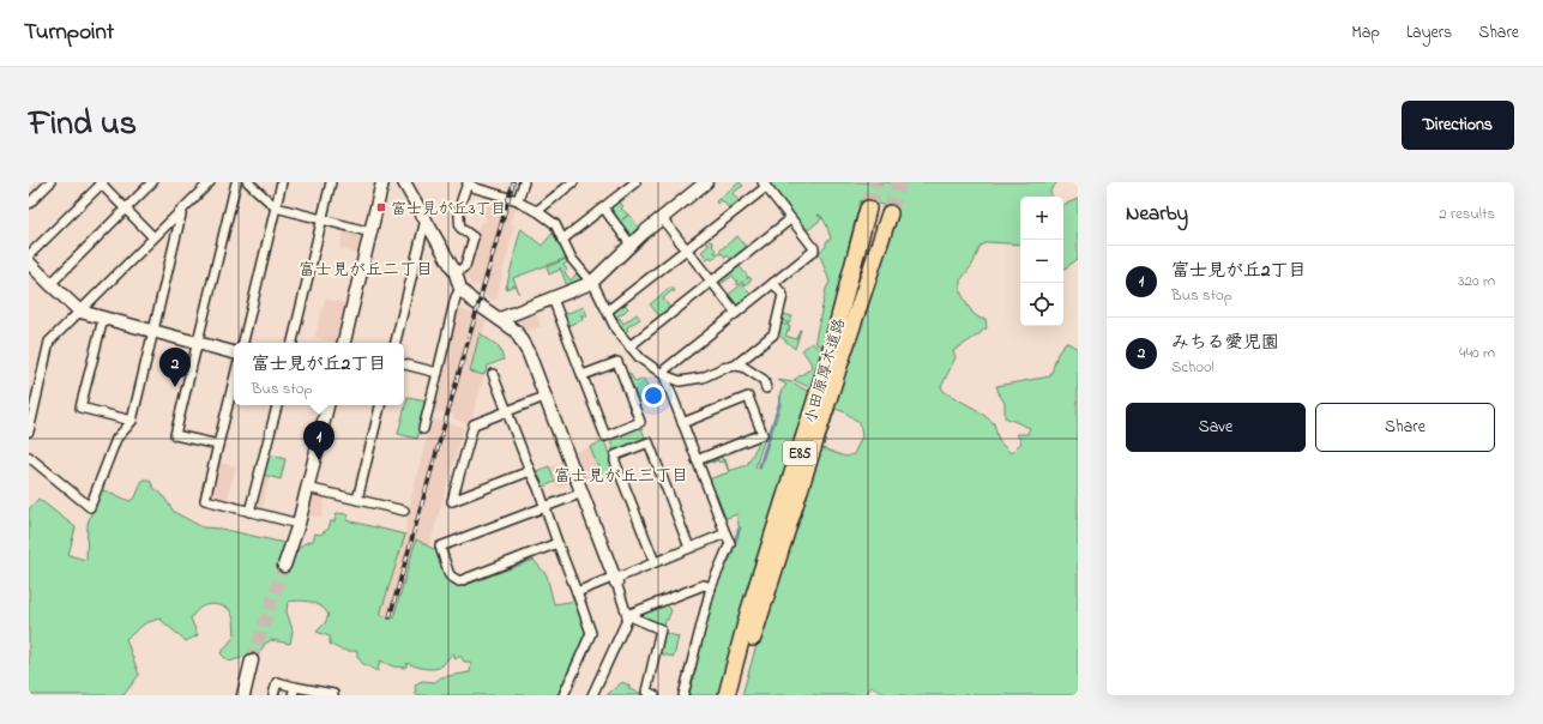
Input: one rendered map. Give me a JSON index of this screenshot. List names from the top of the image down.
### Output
{
  "streets": {
    "highway": ["小田原厚木道路", "E85"]
  },
  "districts": ["富士見が丘二丁目", "富士見が丘三丁目"],
  "places": {
    "transit": ["富士見が丘3丁目"]
  },
  "page": {
    "header": "Turnpoint",
    "nav": ["Map", "Layers", "Share"],
    "title": "Find us",
    "buttons": [
      "Directions",
      ["Save", "Share"]
    ],
    "heading": ["Nearby", "2 results"],
    "map_buttons": ["+", "−"],
    "list": [
      {
        "mark": "1",
        "name": "富士見が丘2丁目",
        "note": "Bus stop",
        "value": "320 m"
      },
      {
        "mark": "2",
        "name": "みちる愛児園",
        "note": "School",
        "value": "440 m"
      }
    ],
    "popup": ["富士見が丘2丁目", "Bus stop"],
    "pins": ["2", "1"]
  }
}
